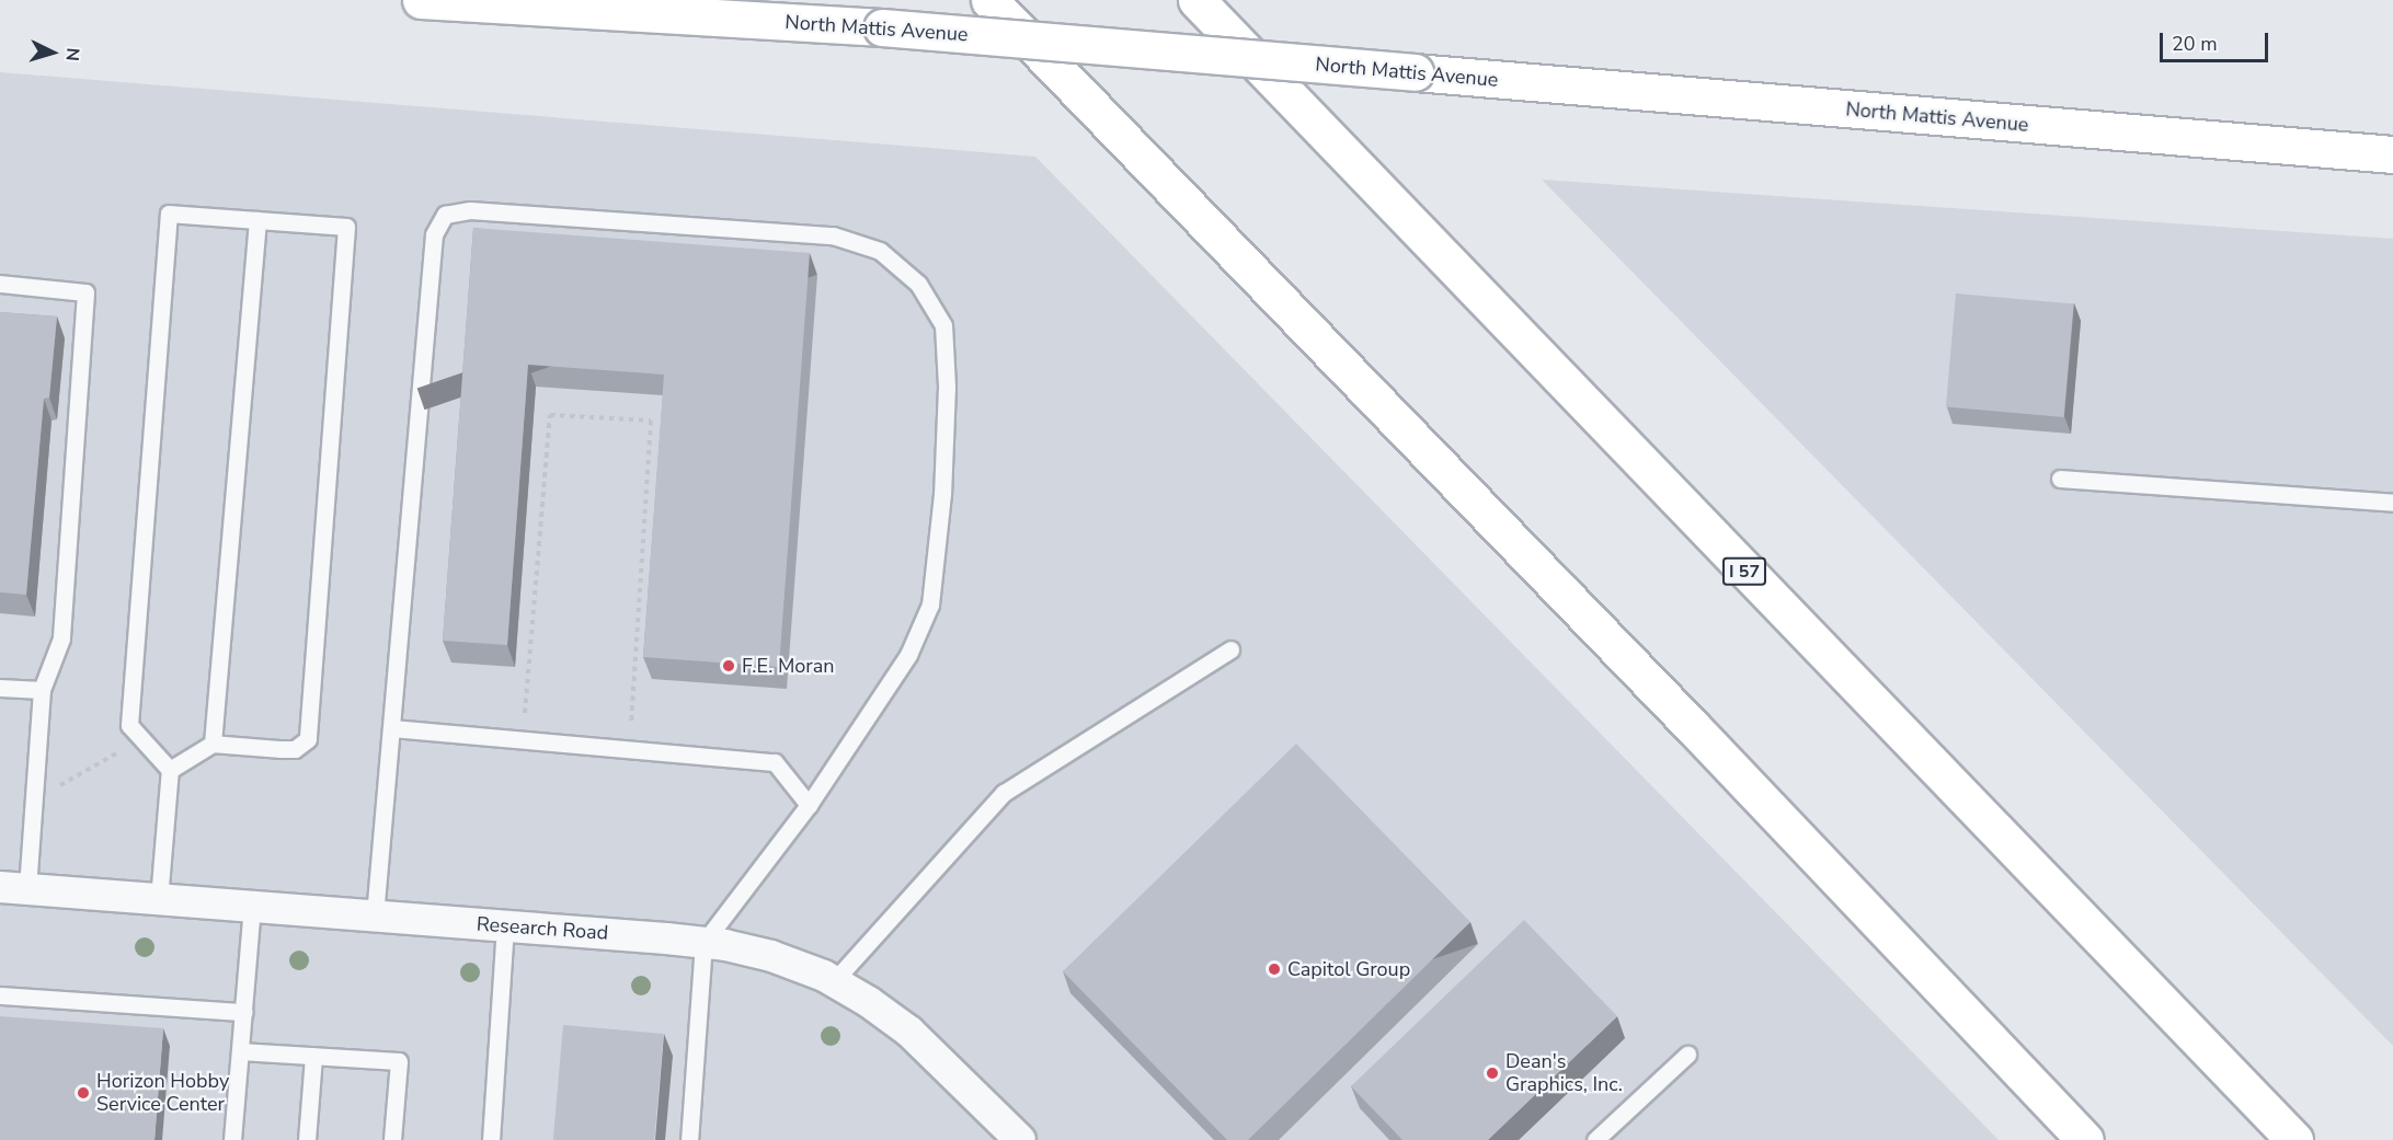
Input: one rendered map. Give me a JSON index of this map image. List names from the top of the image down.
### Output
{
  "streets": {
    "main road": ["North Mattis Avenue", "I 57"],
    "street": ["Research Road"]
  },
  "places": [
    "F.E. Moran",
    "Capitol Group",
    "Dean's Graphics, Inc.",
    "Horizon Hobby Service Center"
  ],
  "scale_bar": "20 m",
  "north": "right"
}
